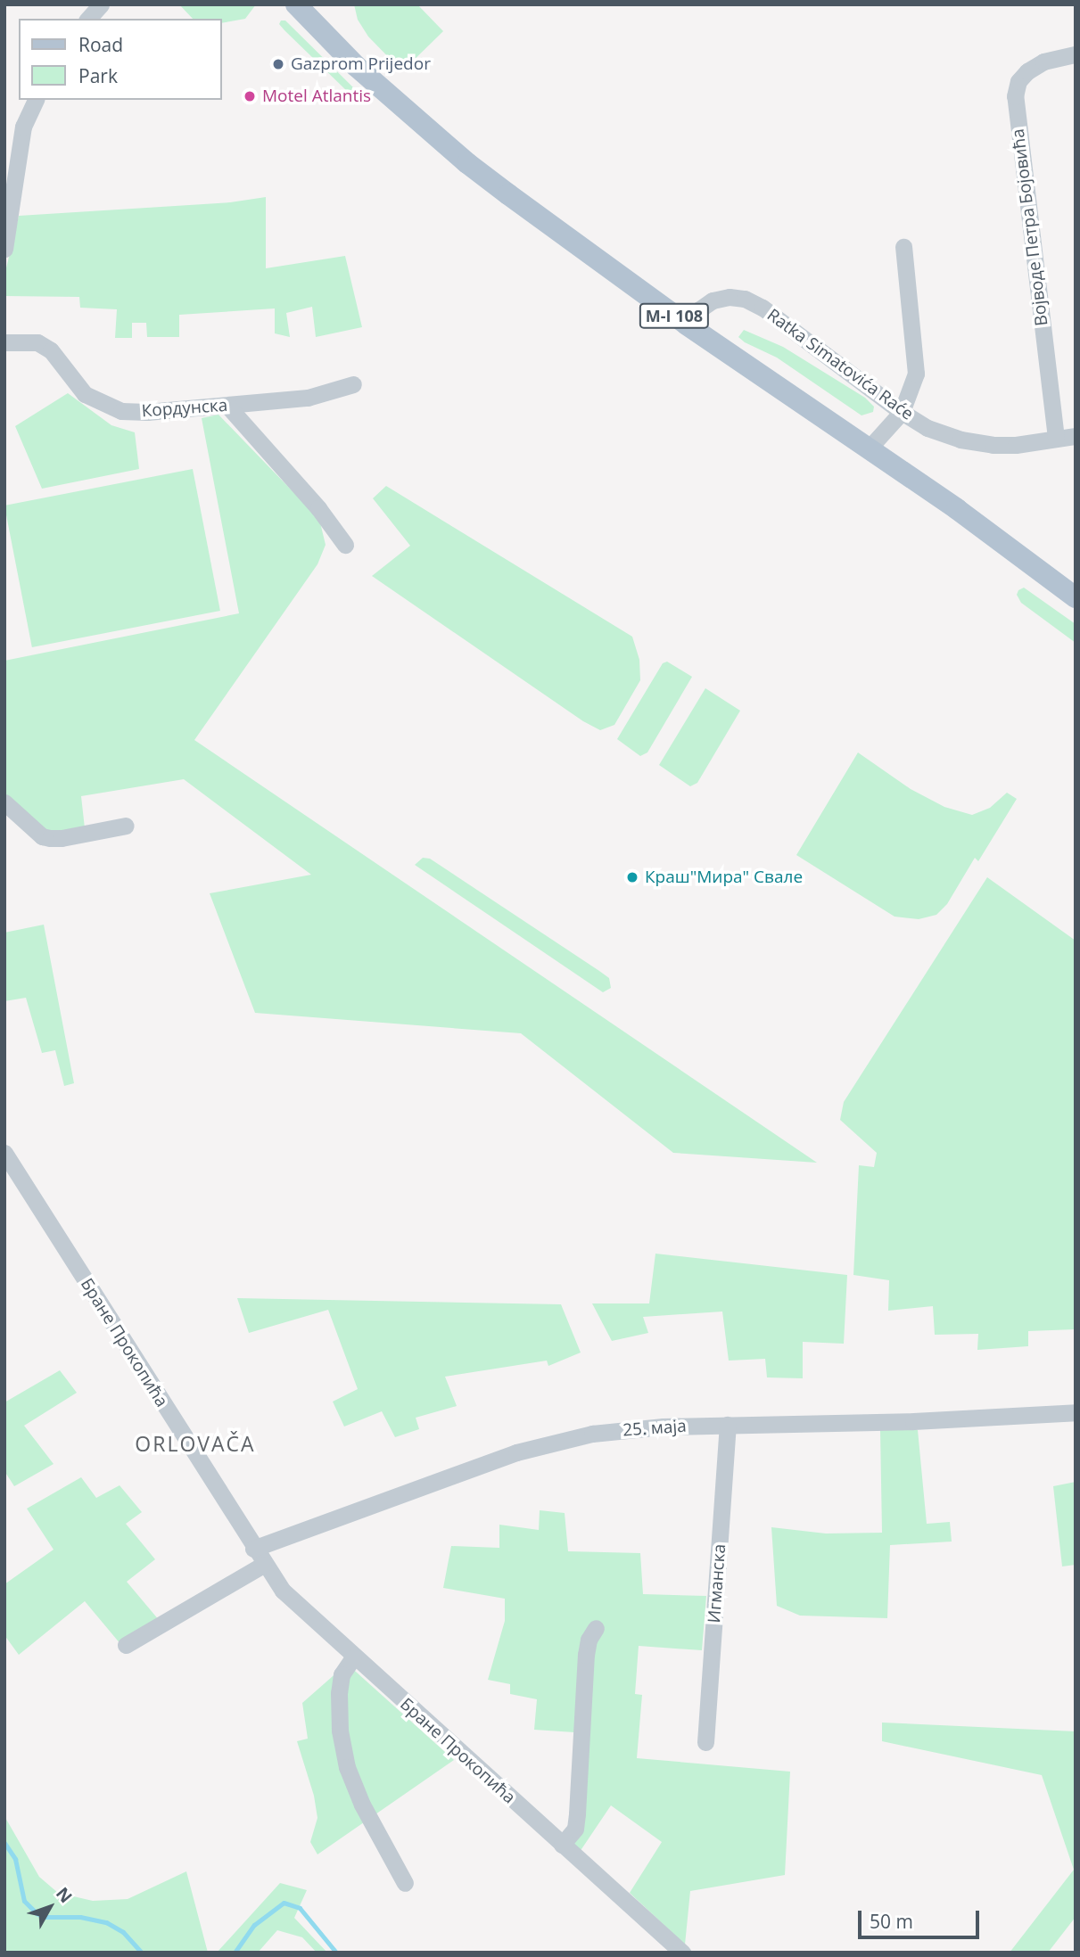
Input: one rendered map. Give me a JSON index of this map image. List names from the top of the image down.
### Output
{
  "streets": {
    "main road": ["M-I 108"],
    "street": [
      "Војводе Петра Бојовића",
      "Ratka Simatovića Raće",
      "Кордунска",
      "Бране Прокопића",
      "25. маја",
      "Игманска"
    ]
  },
  "crossings": [
    ["Војводе Петра Бојовића", "Ratka Simatovića Raće"],
    ["M-I 108", "Ratka Simatovića Raće"],
    ["Бране Прокопића", "25. маја"],
    ["25. маја", "Игманска"]
  ],
  "districts": ["ORLOVAČA"],
  "places": ["Gazprom Prijedor", "Motel Atlantis", "Краш\"Мира\" Свале"],
  "legend": ["Road", "Park"],
  "scale_bar": "50 m",
  "north": "top right"
}
